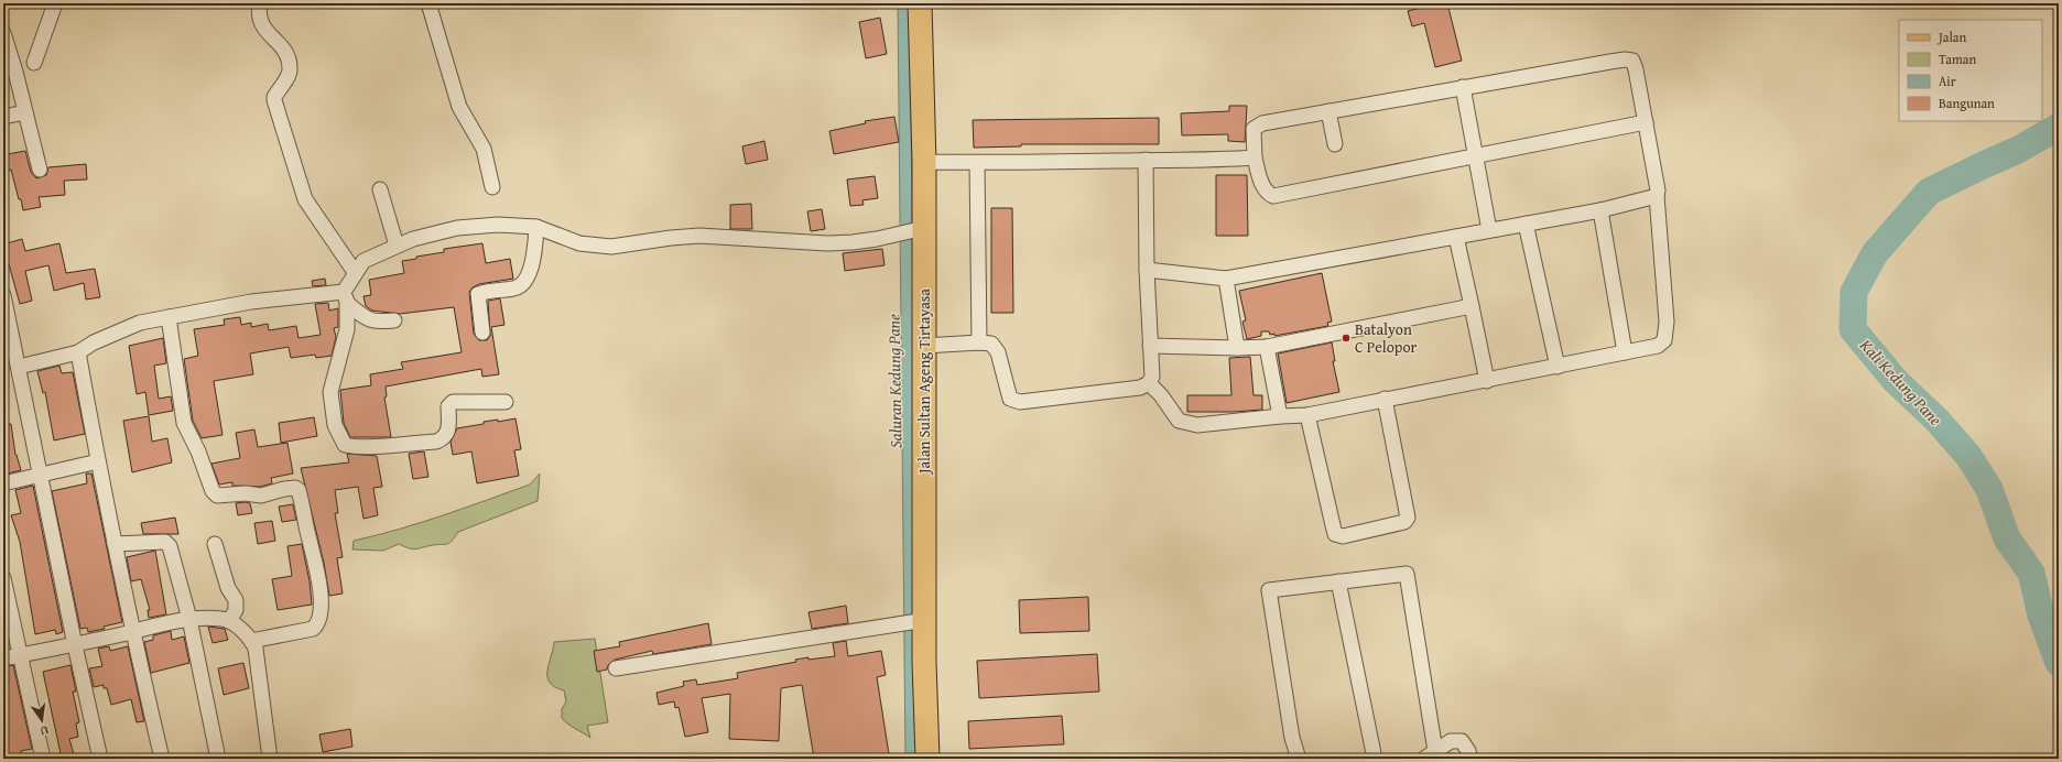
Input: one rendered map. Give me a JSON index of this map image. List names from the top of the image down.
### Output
{
  "streets": {
    "main road": ["Jalan Sultan Ageng Tirtayasa"]
  },
  "water": ["Saluran Kedung Pane", "Kali Kedung Pane"],
  "places": ["Batalyon C Pelopor"],
  "legend": [
    "Jalan",
    "Taman",
    "Air",
    "Bangunan"
  ],
  "north": "bottom"
}
